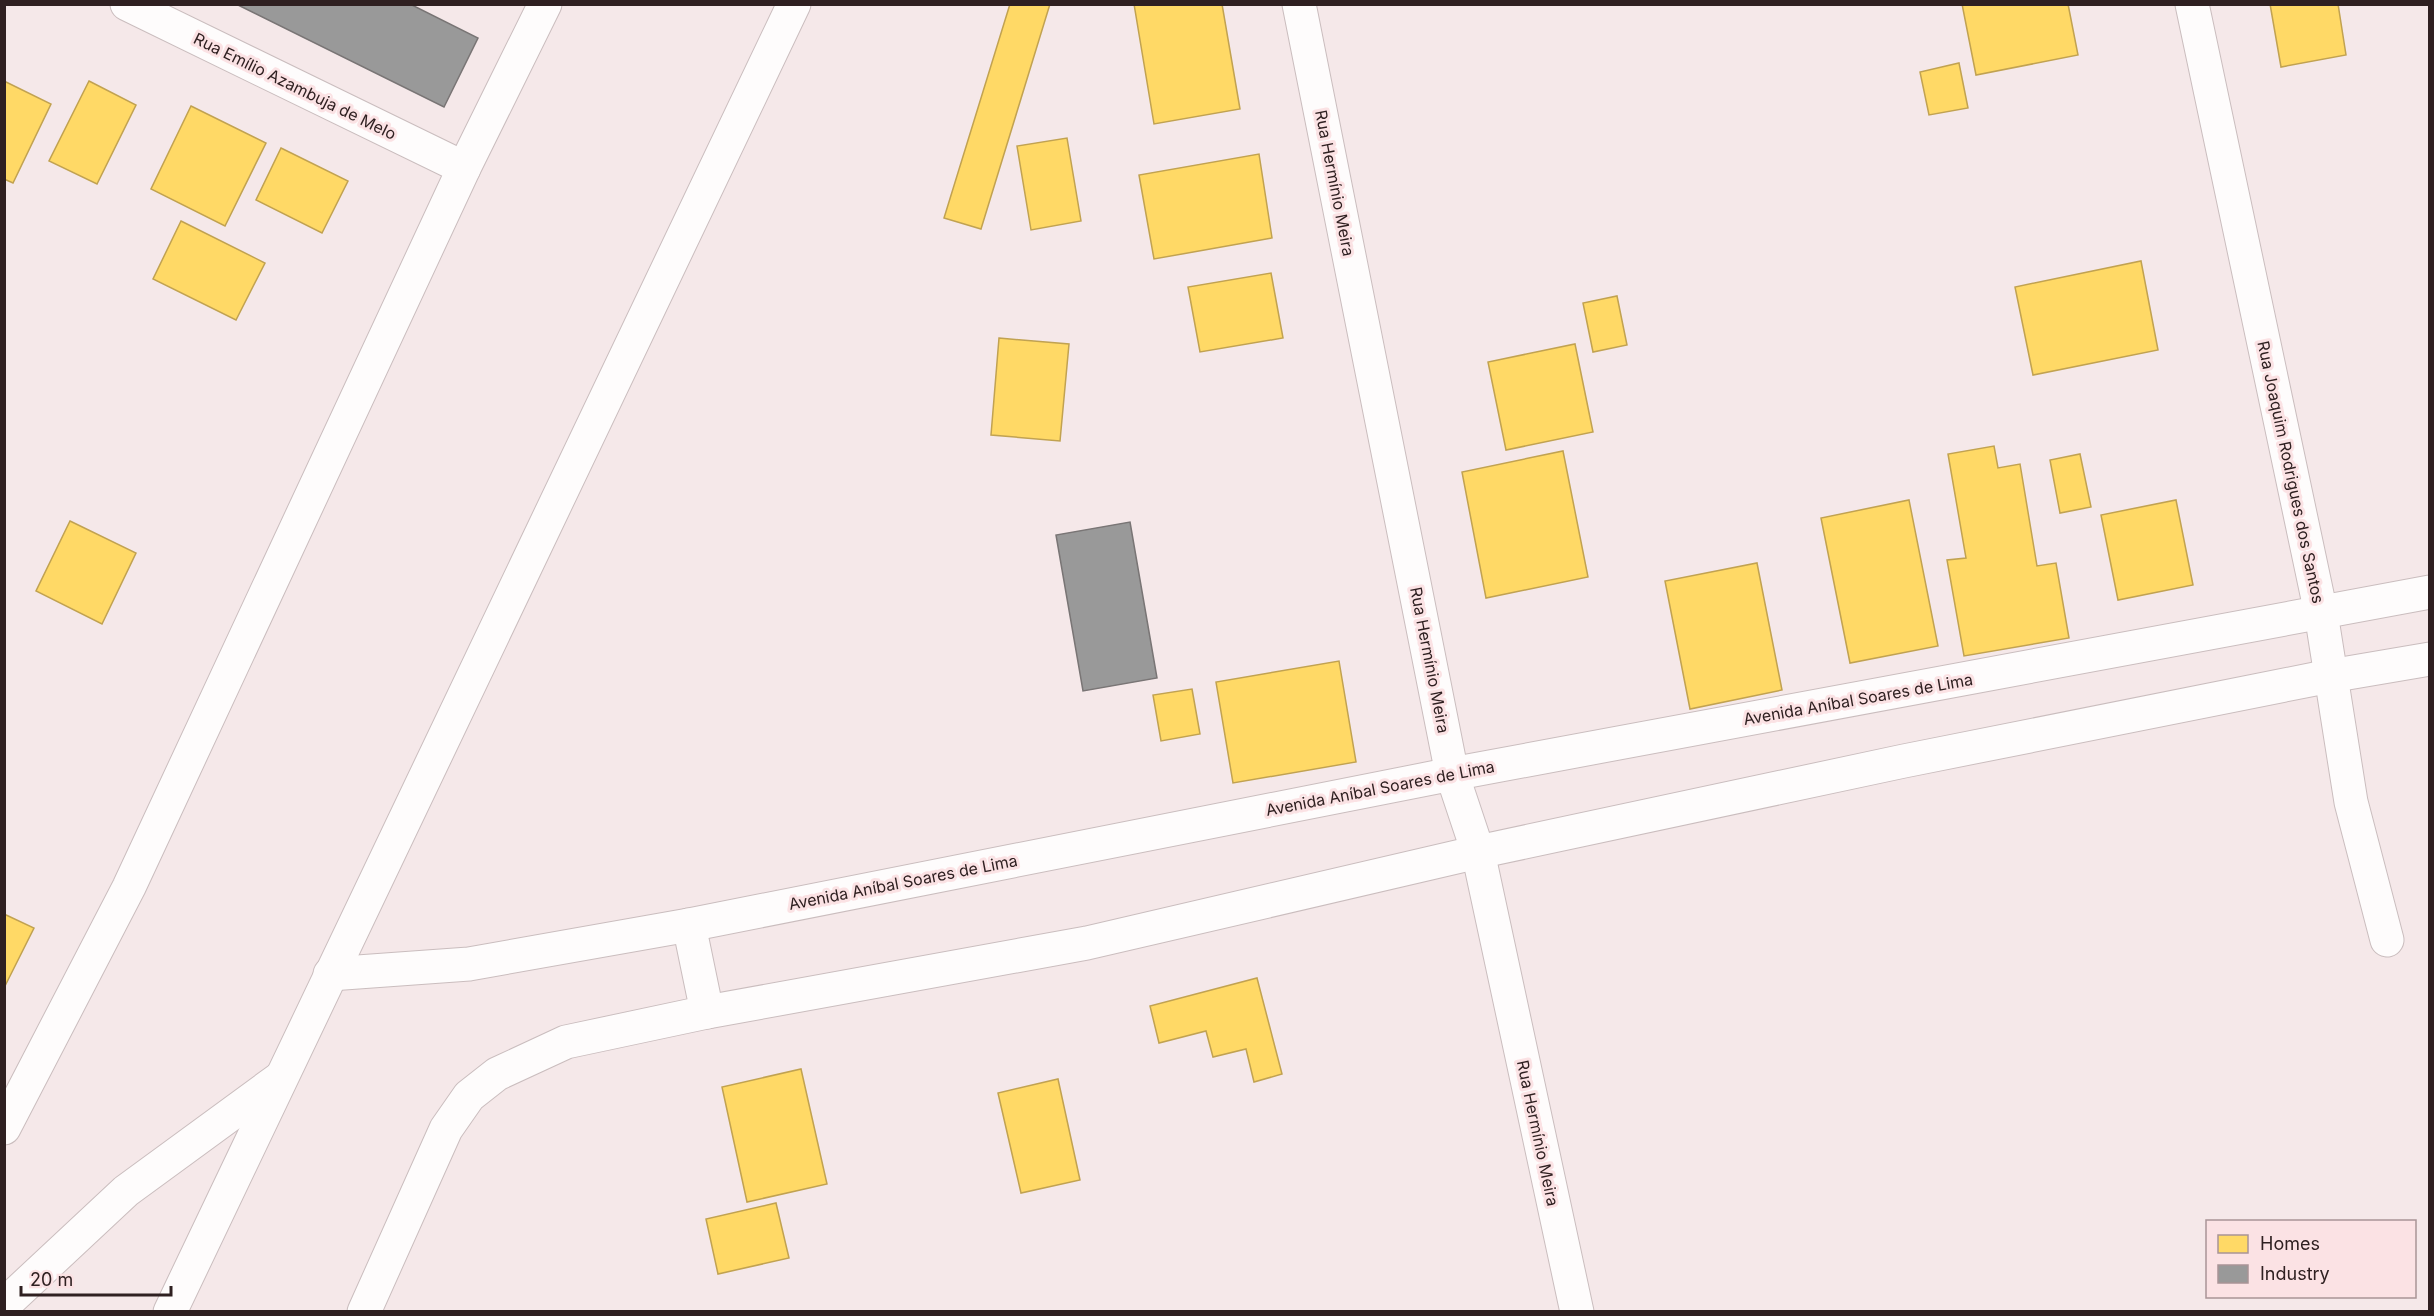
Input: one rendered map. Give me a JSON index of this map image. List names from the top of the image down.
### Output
{
  "streets": {
    "street": [
      "Rua Emílio Azambuja de Melo",
      "Rua Hermínio Meira",
      "Rua Joaquim Rodrigues dos Santos",
      "Avenida Aníbal Soares de Lima"
    ]
  },
  "crossings": [
    ["Rua Hermínio Meira", "Avenida Aníbal Soares de Lima"],
    ["Rua Joaquim Rodrigues dos Santos", "Avenida Aníbal Soares de Lima"]
  ],
  "legend": ["Homes", "Industry"],
  "scale_bar": "20 m"
}
